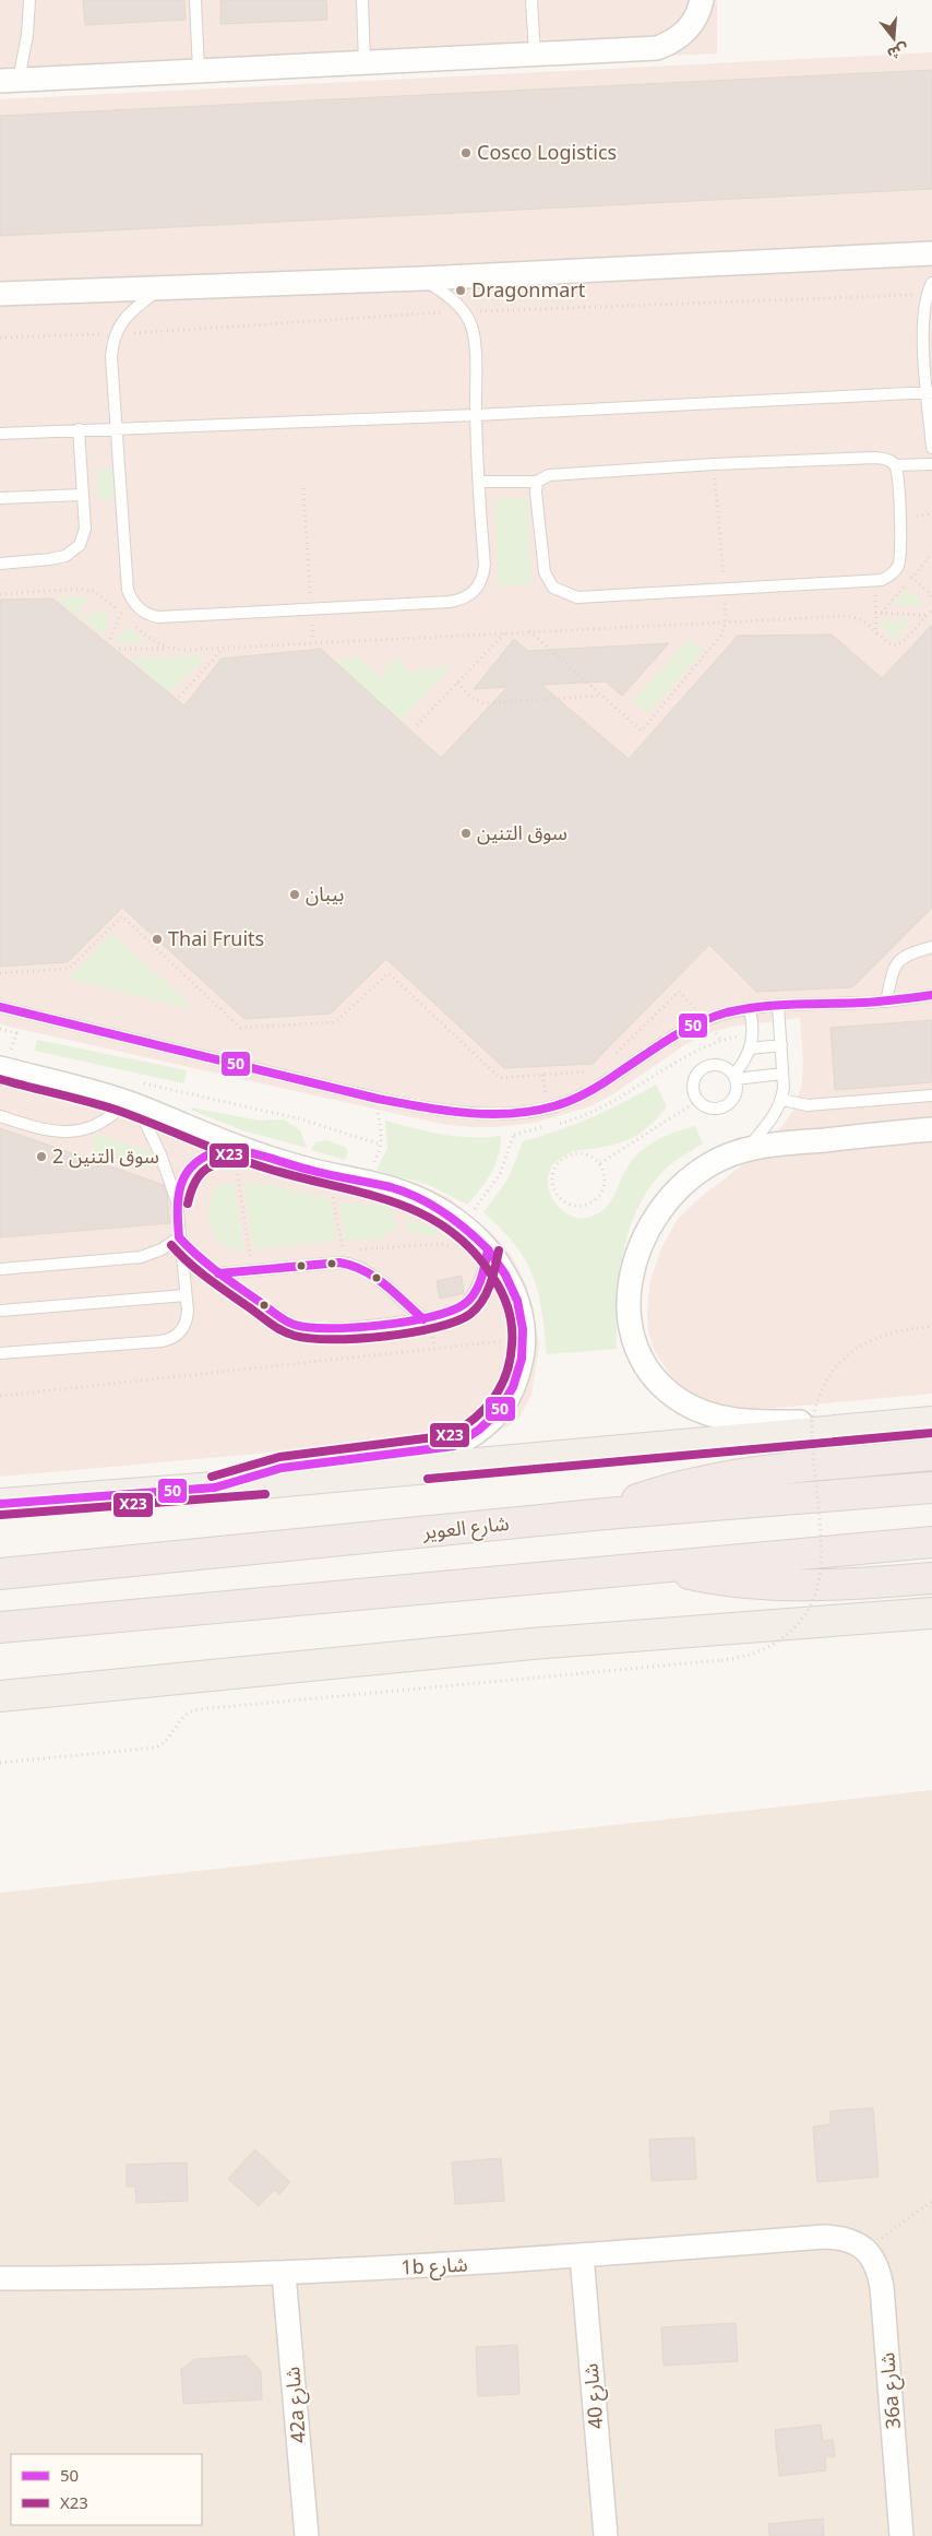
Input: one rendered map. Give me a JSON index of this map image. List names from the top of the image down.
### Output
{
  "streets": {
    "highway": ["شارع العوير"],
    "street": [
      "1b شارع",
      "36a شارع",
      "شارع 40",
      "42a شارع"
    ]
  },
  "crossings": [
    ["1b شارع", "36a شارع"],
    ["1b شارع", "شارع 40"],
    ["1b شارع", "42a شارع"]
  ],
  "places": [
    "Cosco Logistics",
    "Dragonmart",
    "سوق التنين",
    "بيبان",
    "Thai Fruits",
    "سوق التنين 2"
  ],
  "lines": ["transit line 50", "transit line X23"],
  "legend": ["50", "X23"],
  "north": "bottom"
}
